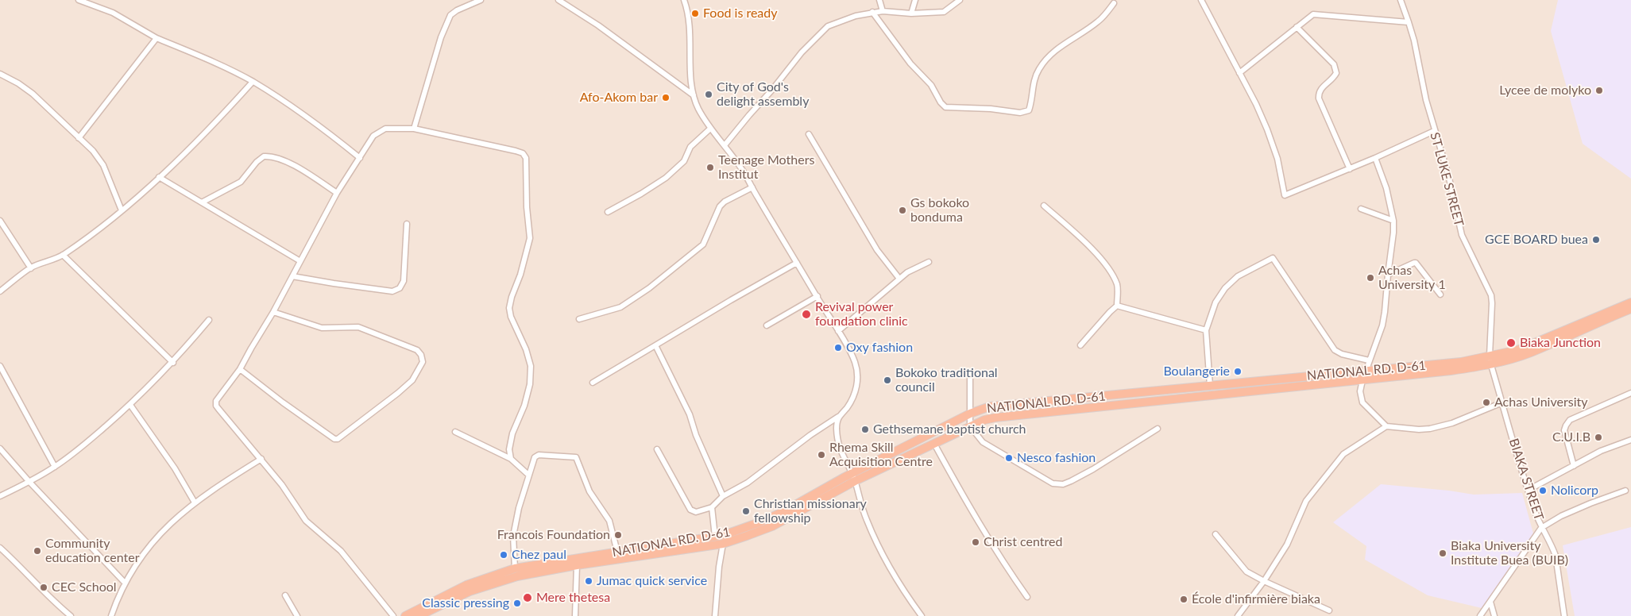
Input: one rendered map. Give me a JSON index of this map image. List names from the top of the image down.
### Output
{
  "streets": {
    "highway": ["NATIONAL RD. D-61"],
    "street": ["ST LUKE STREET", "BIAKA STREET"]
  },
  "crossings": [
    ["ST LUKE STREET", "NATIONAL RD. D-61"],
    ["ST LUKE STREET", "BIAKA STREET"],
    ["NATIONAL RD. D-61", "BIAKA STREET"]
  ],
  "places": [
    "Food is ready",
    "Lycee de molyko",
    "City of God's delight assembly",
    "Afo-Akom bar",
    "Teenage Mothers Institut",
    "Gs bokoko bonduma",
    "GCE BOARD buea",
    "Achas University 1",
    "Revival power foundation clinic",
    "Biaka Junction",
    "Oxy fashion",
    "Boulangerie",
    "Bokoko traditional council",
    "Achas University",
    "Gethsemane baptist church",
    "C.U.I.B",
    "Rhema Skill Acquisition Centre",
    "Nesco fashion",
    "Nolicorp",
    "Christian missionary fellowship",
    "Francois Foundation",
    "Christ centred",
    "Community education center",
    "Biaka University Institute Buea (BUIB)",
    "Chez paul",
    "Jumac quick service",
    "CEC School",
    "Mere thetesa",
    "École d'infirmière biaka",
    "Classic pressing"
  ]
}
